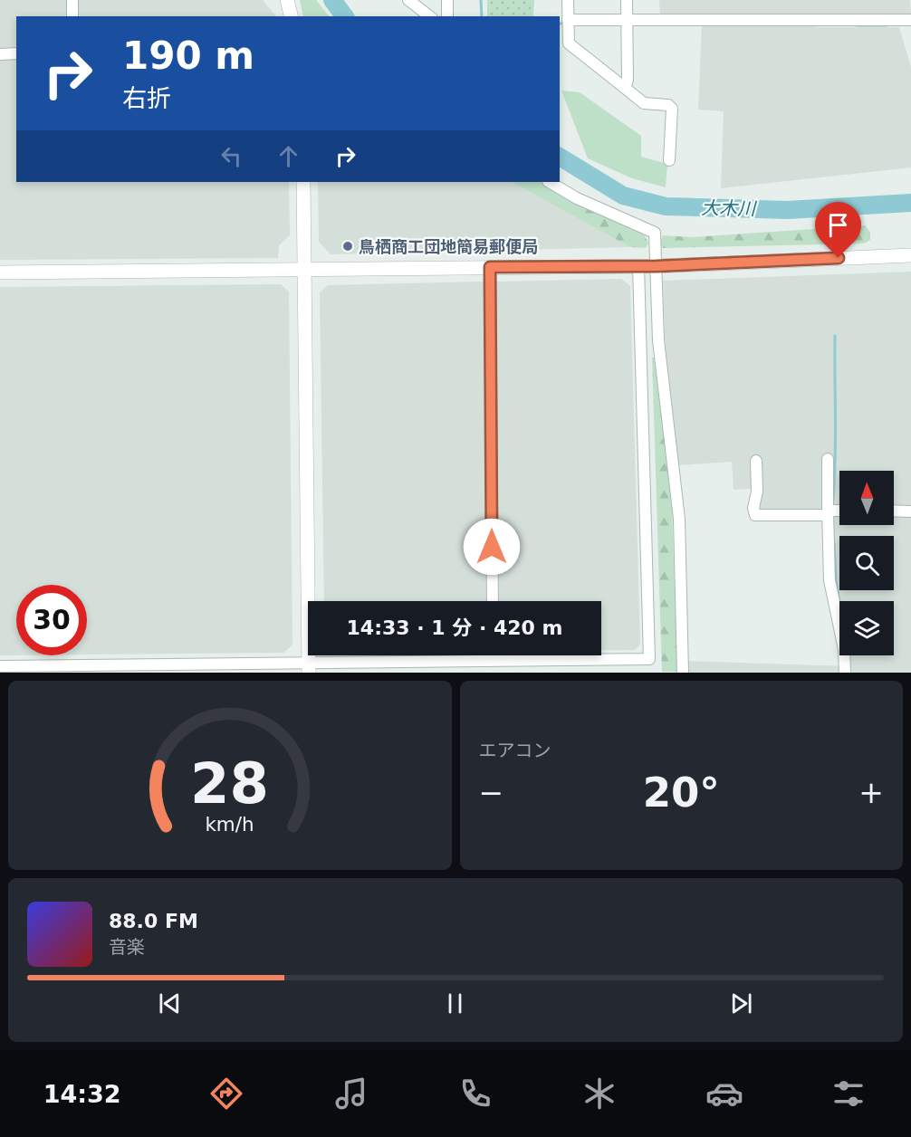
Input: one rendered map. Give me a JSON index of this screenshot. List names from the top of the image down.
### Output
{
  "water": ["大木川"],
  "places": ["鳥栖商工団地簡易郵便局"],
  "north": "top",
  "page": {
    "turn": ["190 m", "右折"],
    "limit": "30",
    "trip": "14:33 · 1 分 · 420 m",
    "tile": "エアコン",
    "heat": ["−", "20°", "+"],
    "song": ["88.0 FM", "音楽"],
    "tabs": "14:32",
    "gauge": ["28", "km/h"]
  }
}
